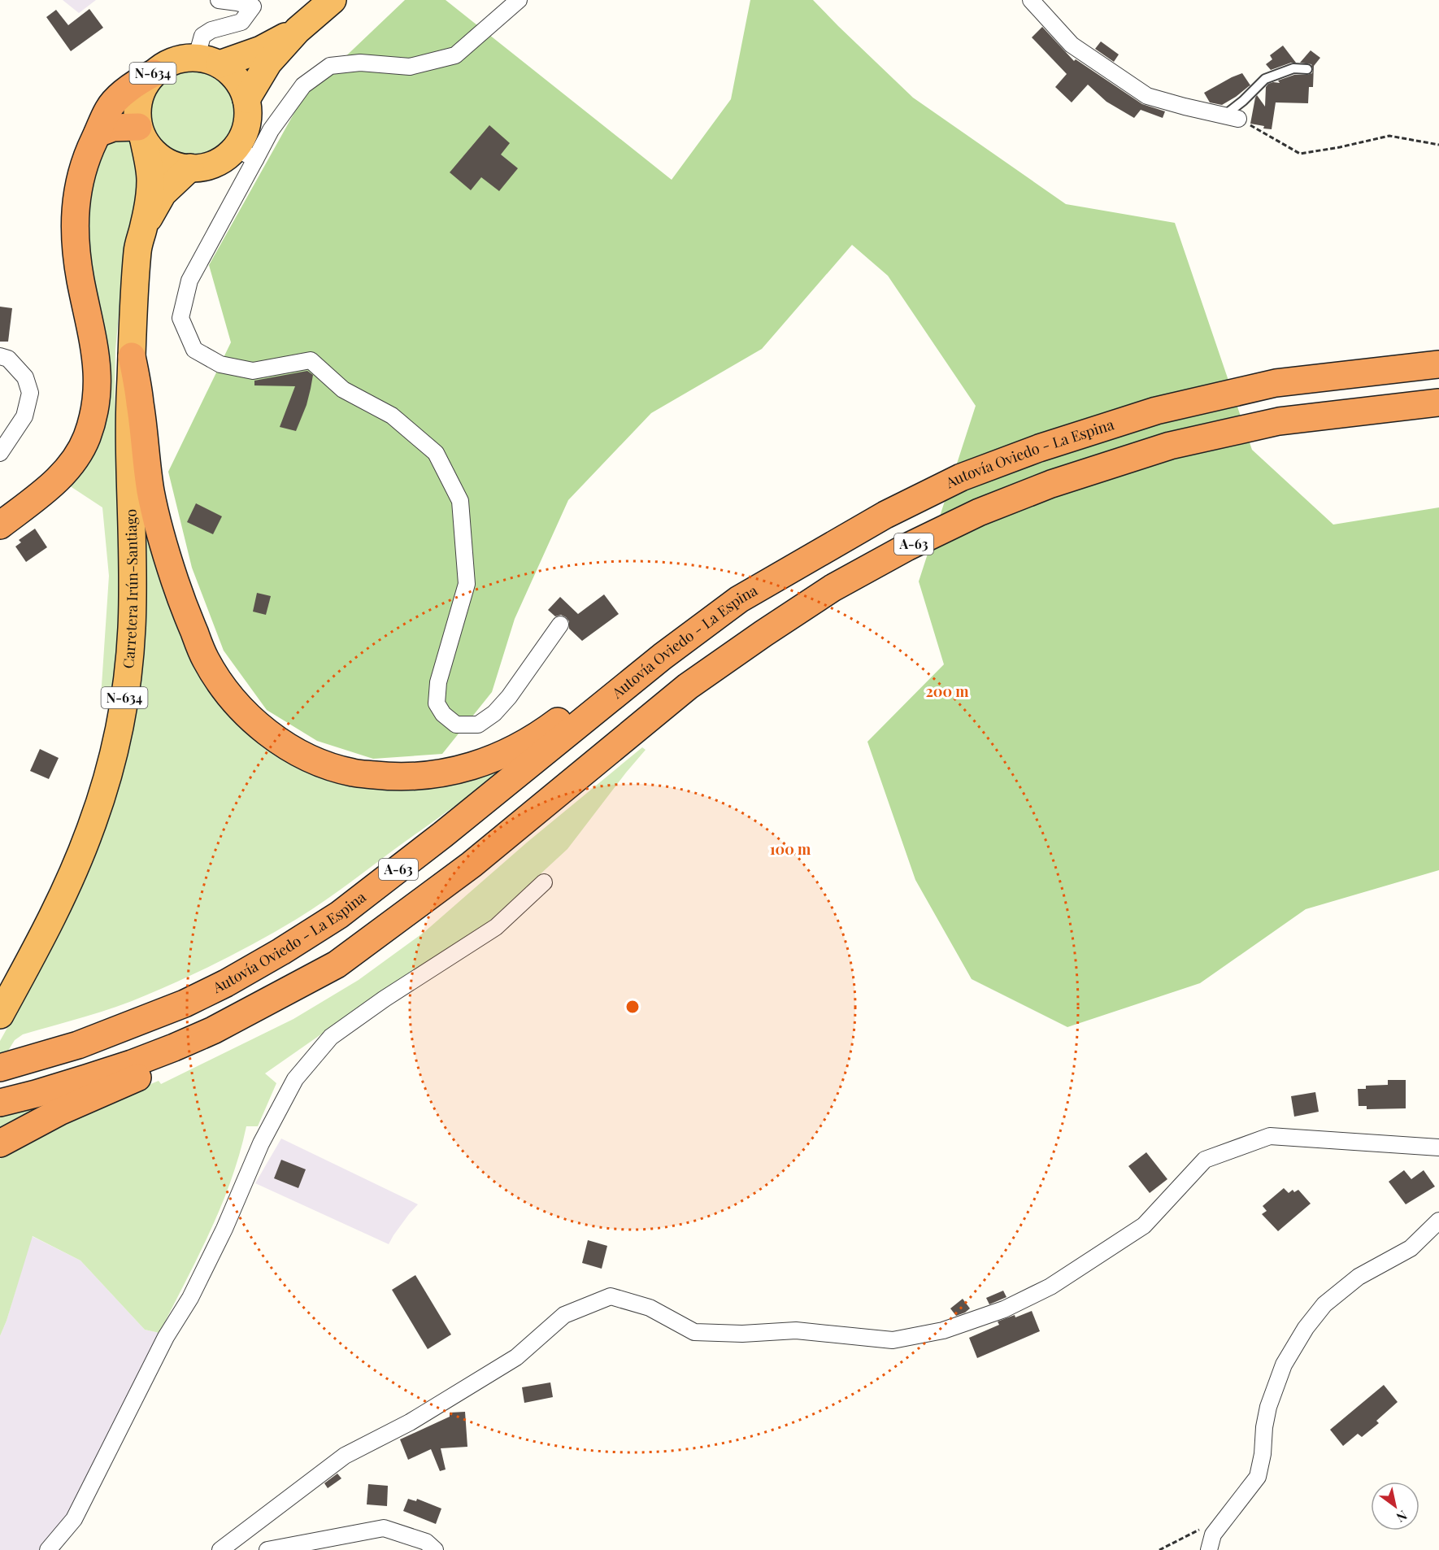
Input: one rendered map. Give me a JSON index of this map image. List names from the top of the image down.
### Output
{
  "streets": {
    "highway": [
      "N-634",
      "Autovía Oviedo - La Espina",
      "A-63",
      "Carretera Irún-Santiago"
    ]
  },
  "crossings": [
    ["N-634", "Carretera Irún-Santiago"]
  ],
  "north": "bottom right",
  "rings": ["200 m", "100 m"]
}
